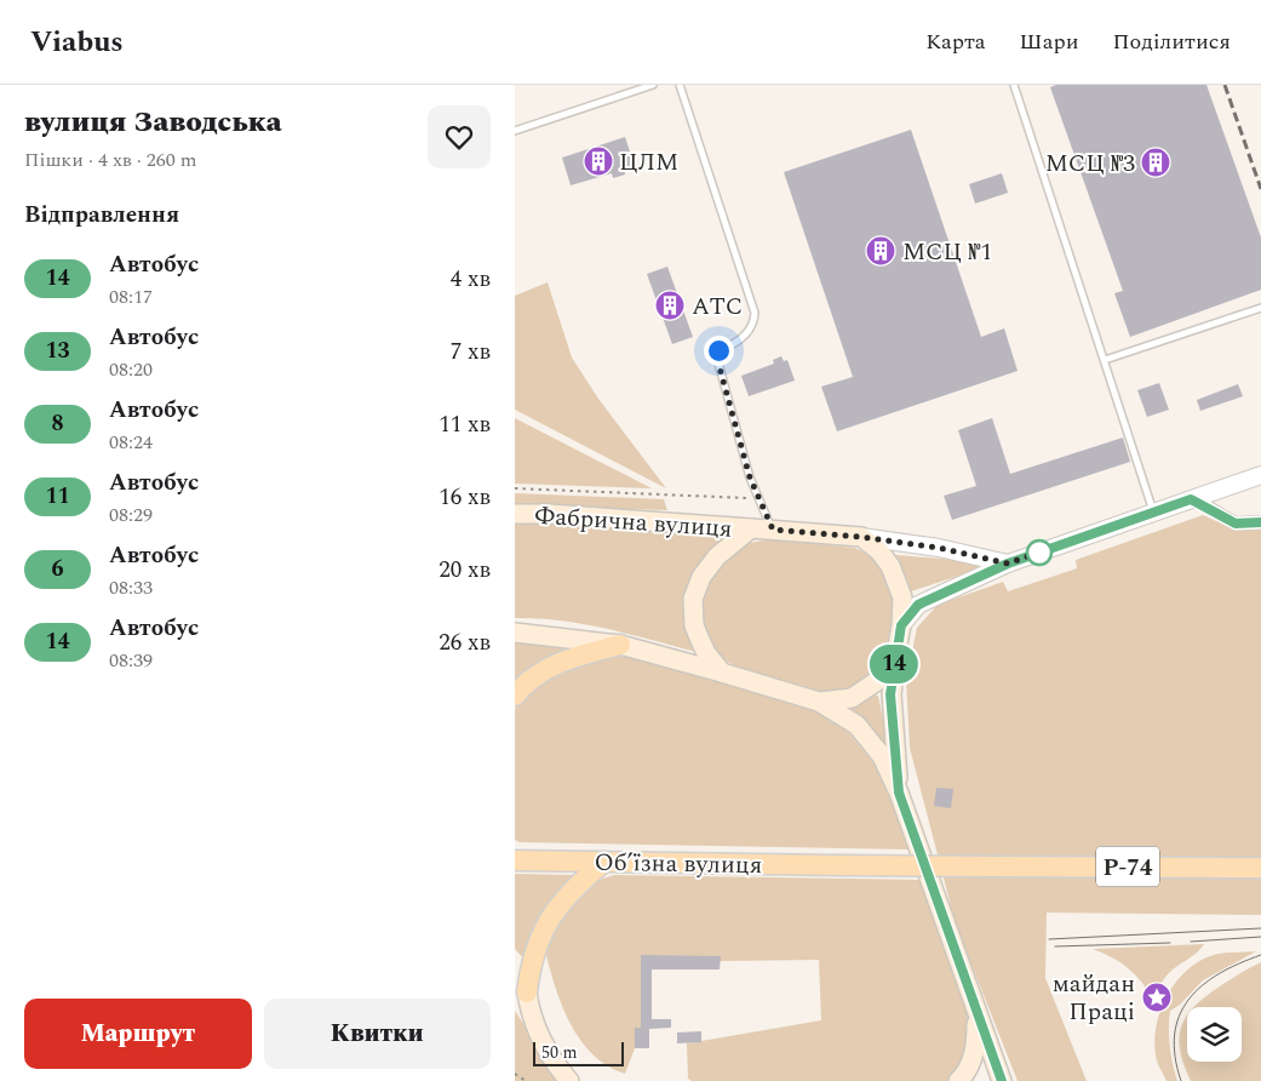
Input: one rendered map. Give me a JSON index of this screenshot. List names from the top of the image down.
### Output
{
  "streets": {
    "main road": ["Фабрична вулиця", "Обʼїзна вулиця", "Р-74"]
  },
  "places": {
    "building": [
      "ЦЛМ",
      "МСЦ №3",
      "МСЦ №1",
      "АТС"
    ],
    "place": ["майдан Праці"]
  },
  "lines": ["bus line 14"],
  "scale_bar": "50 m",
  "page": {
    "header": "Viabus",
    "nav": ["Карта", "Шари", "Поділитися"],
    "heading": [
      ["вулиця Заводська", "Пішки · 4 хв · 260 m"],
      "Відправлення"
    ],
    "on_map": "14",
    "list": [
      {
        "mark": "14",
        "name": "Автобус",
        "note": "08:17",
        "value": "4 хв"
      },
      {
        "mark": "13",
        "name": "Автобус",
        "note": "08:20",
        "value": "7 хв"
      },
      {
        "mark": "8",
        "name": "Автобус",
        "note": "08:24",
        "value": "11 хв"
      },
      {
        "mark": "11",
        "name": "Автобус",
        "note": "08:29",
        "value": "16 хв"
      },
      {
        "mark": "6",
        "name": "Автобус",
        "note": "08:33",
        "value": "20 хв"
      },
      {
        "mark": "14",
        "name": "Автобус",
        "note": "08:39",
        "value": "26 хв"
      }
    ],
    "buttons": ["Маршрут", "Квитки"],
    "scale": "50 m"
  }
}
